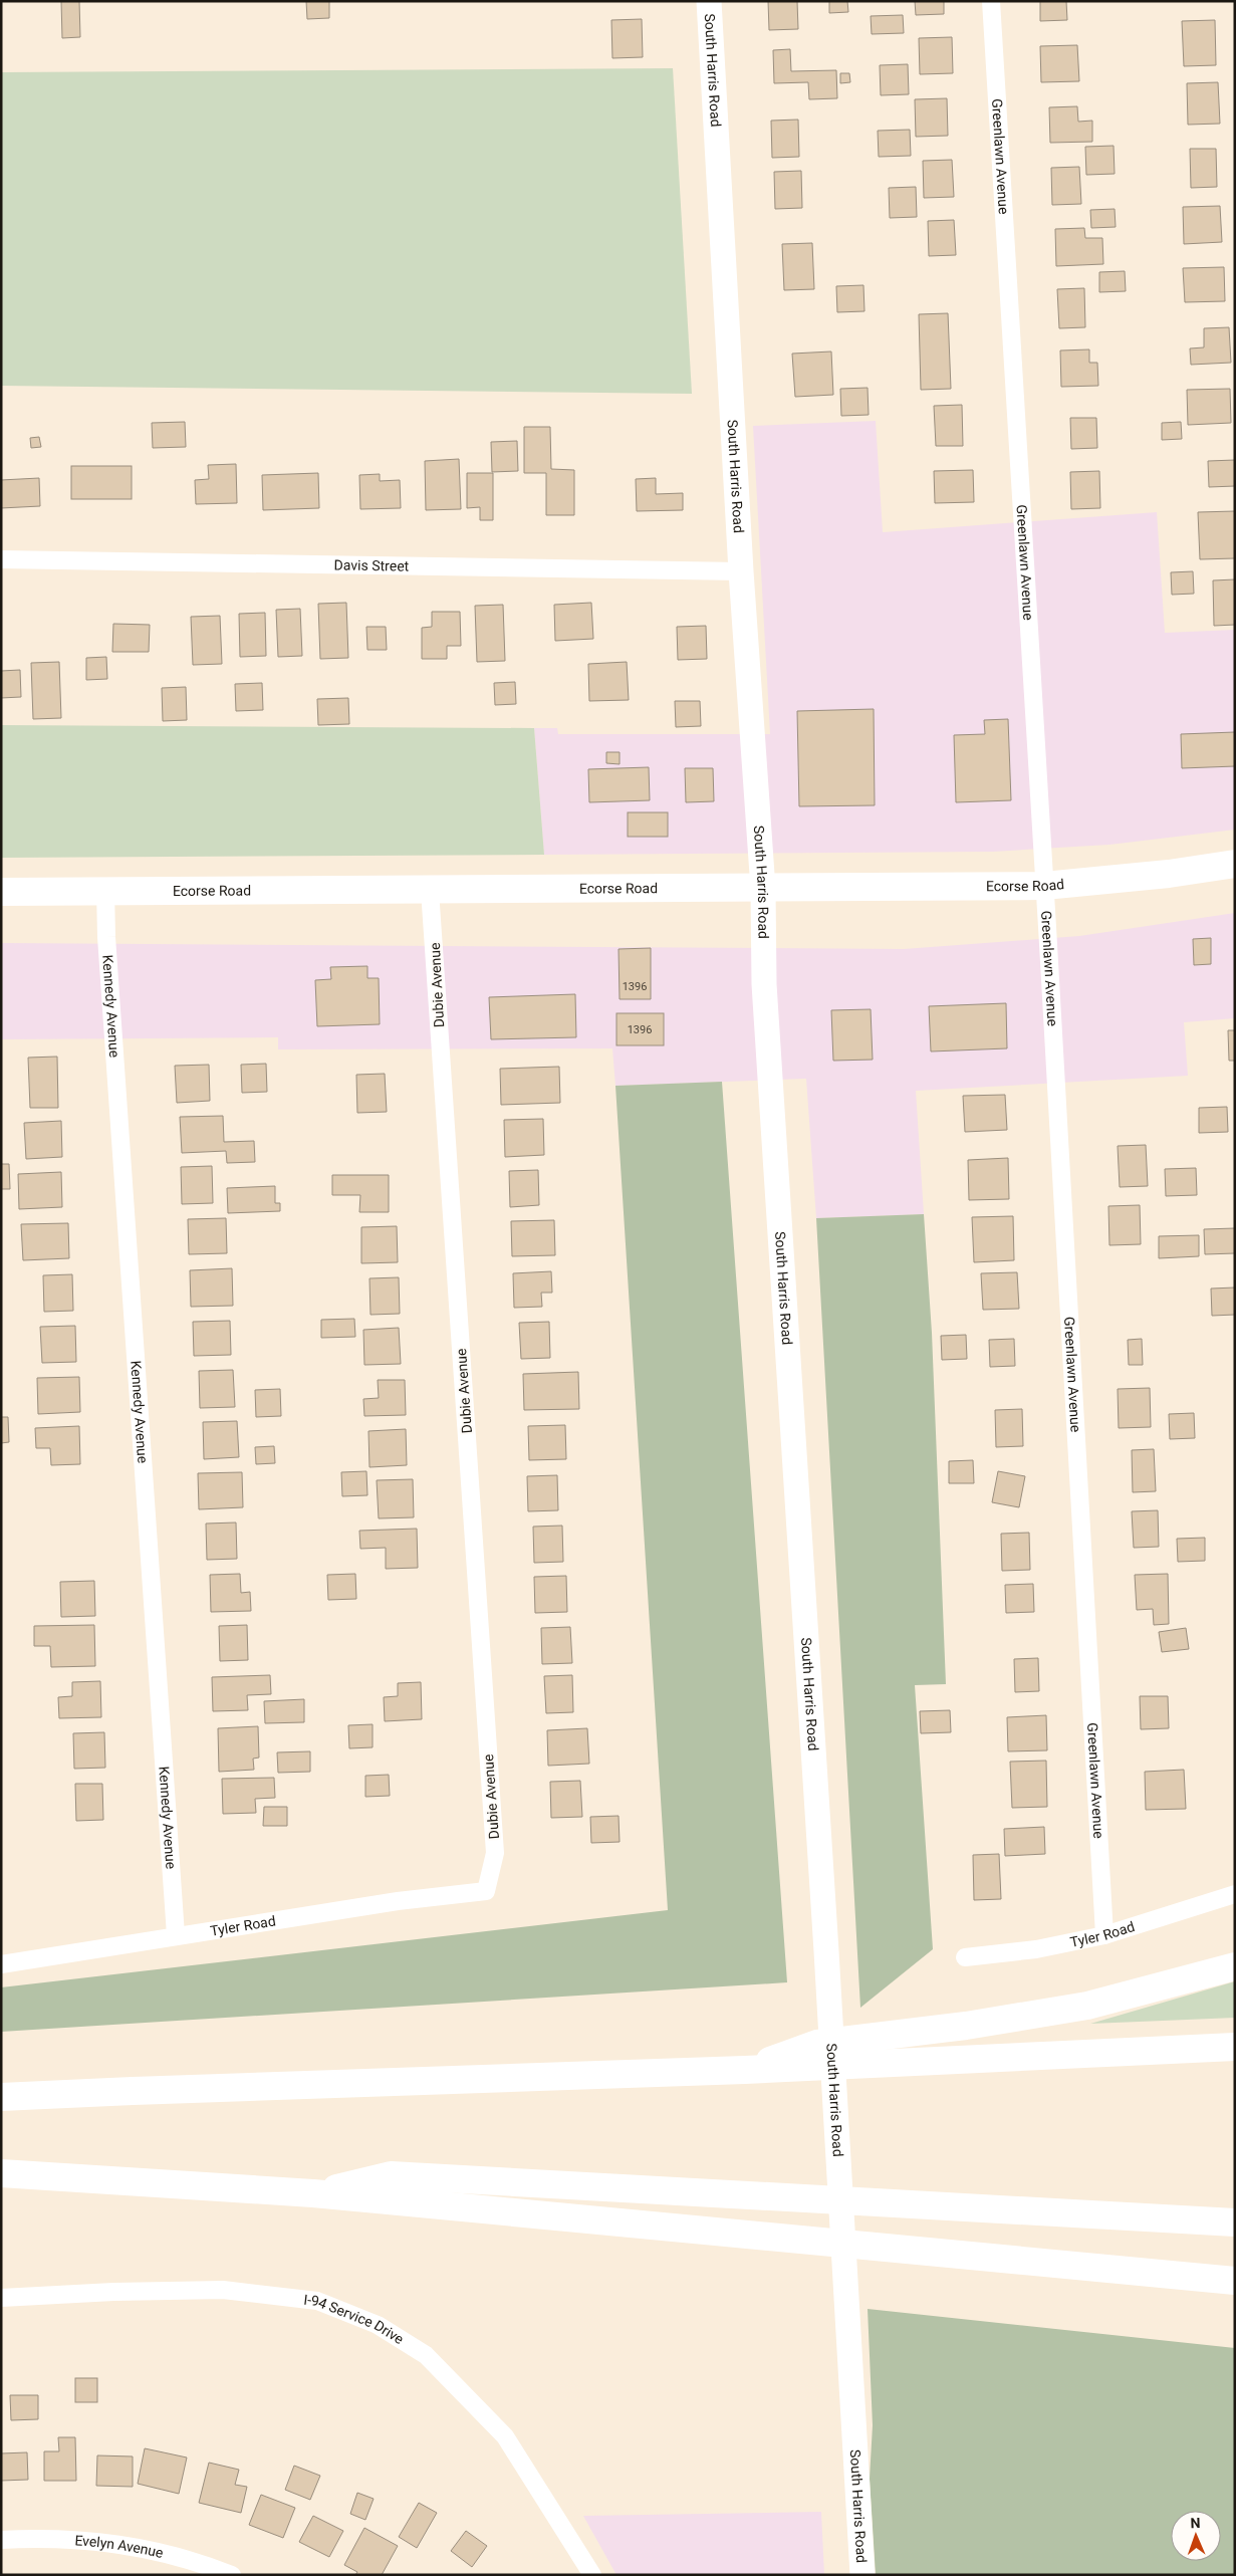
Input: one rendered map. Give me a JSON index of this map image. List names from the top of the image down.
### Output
{
  "streets": {
    "main road": ["South Harris Road", "Ecorse Road"],
    "street": [
      "Greenlawn Avenue",
      "Davis Street",
      "Dubie Avenue",
      "Kennedy Avenue",
      "Tyler Road",
      "I-94 Service Drive",
      "Evelyn Avenue"
    ]
  },
  "crossings": [
    ["South Harris Road", "Davis Street"],
    ["South Harris Road", "Ecorse Road"],
    ["Greenlawn Avenue", "Ecorse Road"],
    ["Greenlawn Avenue", "Tyler Road"],
    ["Ecorse Road", "Dubie Avenue"],
    ["Ecorse Road", "Kennedy Avenue"],
    ["Dubie Avenue", "Tyler Road"],
    ["Kennedy Avenue", "Tyler Road"]
  ],
  "house_numbers": ["1396", "1396"],
  "north": "top"
}
